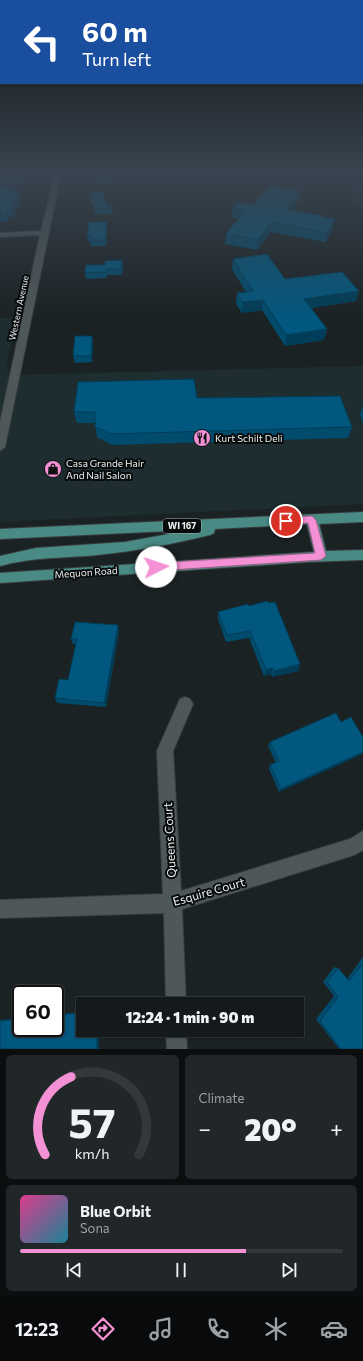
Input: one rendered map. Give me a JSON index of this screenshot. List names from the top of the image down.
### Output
{
  "streets": {
    "main road": ["WI 167", "Mequon Road"],
    "street": ["Western Avenue", "Queens Court", "Esquire Court"]
  },
  "crossings": [
    ["Queens Court", "Esquire Court"]
  ],
  "places": {
    "restaurant": ["Kurt Schilt Deli"],
    "shop": ["Casa Grande Hair And Nail Salon"]
  },
  "page": {
    "turn": ["60 m", "Turn left"],
    "limit": "60",
    "trip": "12:24 · 1 min · 90 m",
    "tile": "Climate",
    "heat": ["−", "20°", "+"],
    "song": ["Blue Orbit", "Sona"],
    "tabs": "12:23",
    "gauge": ["57", "km/h"]
  }
}
